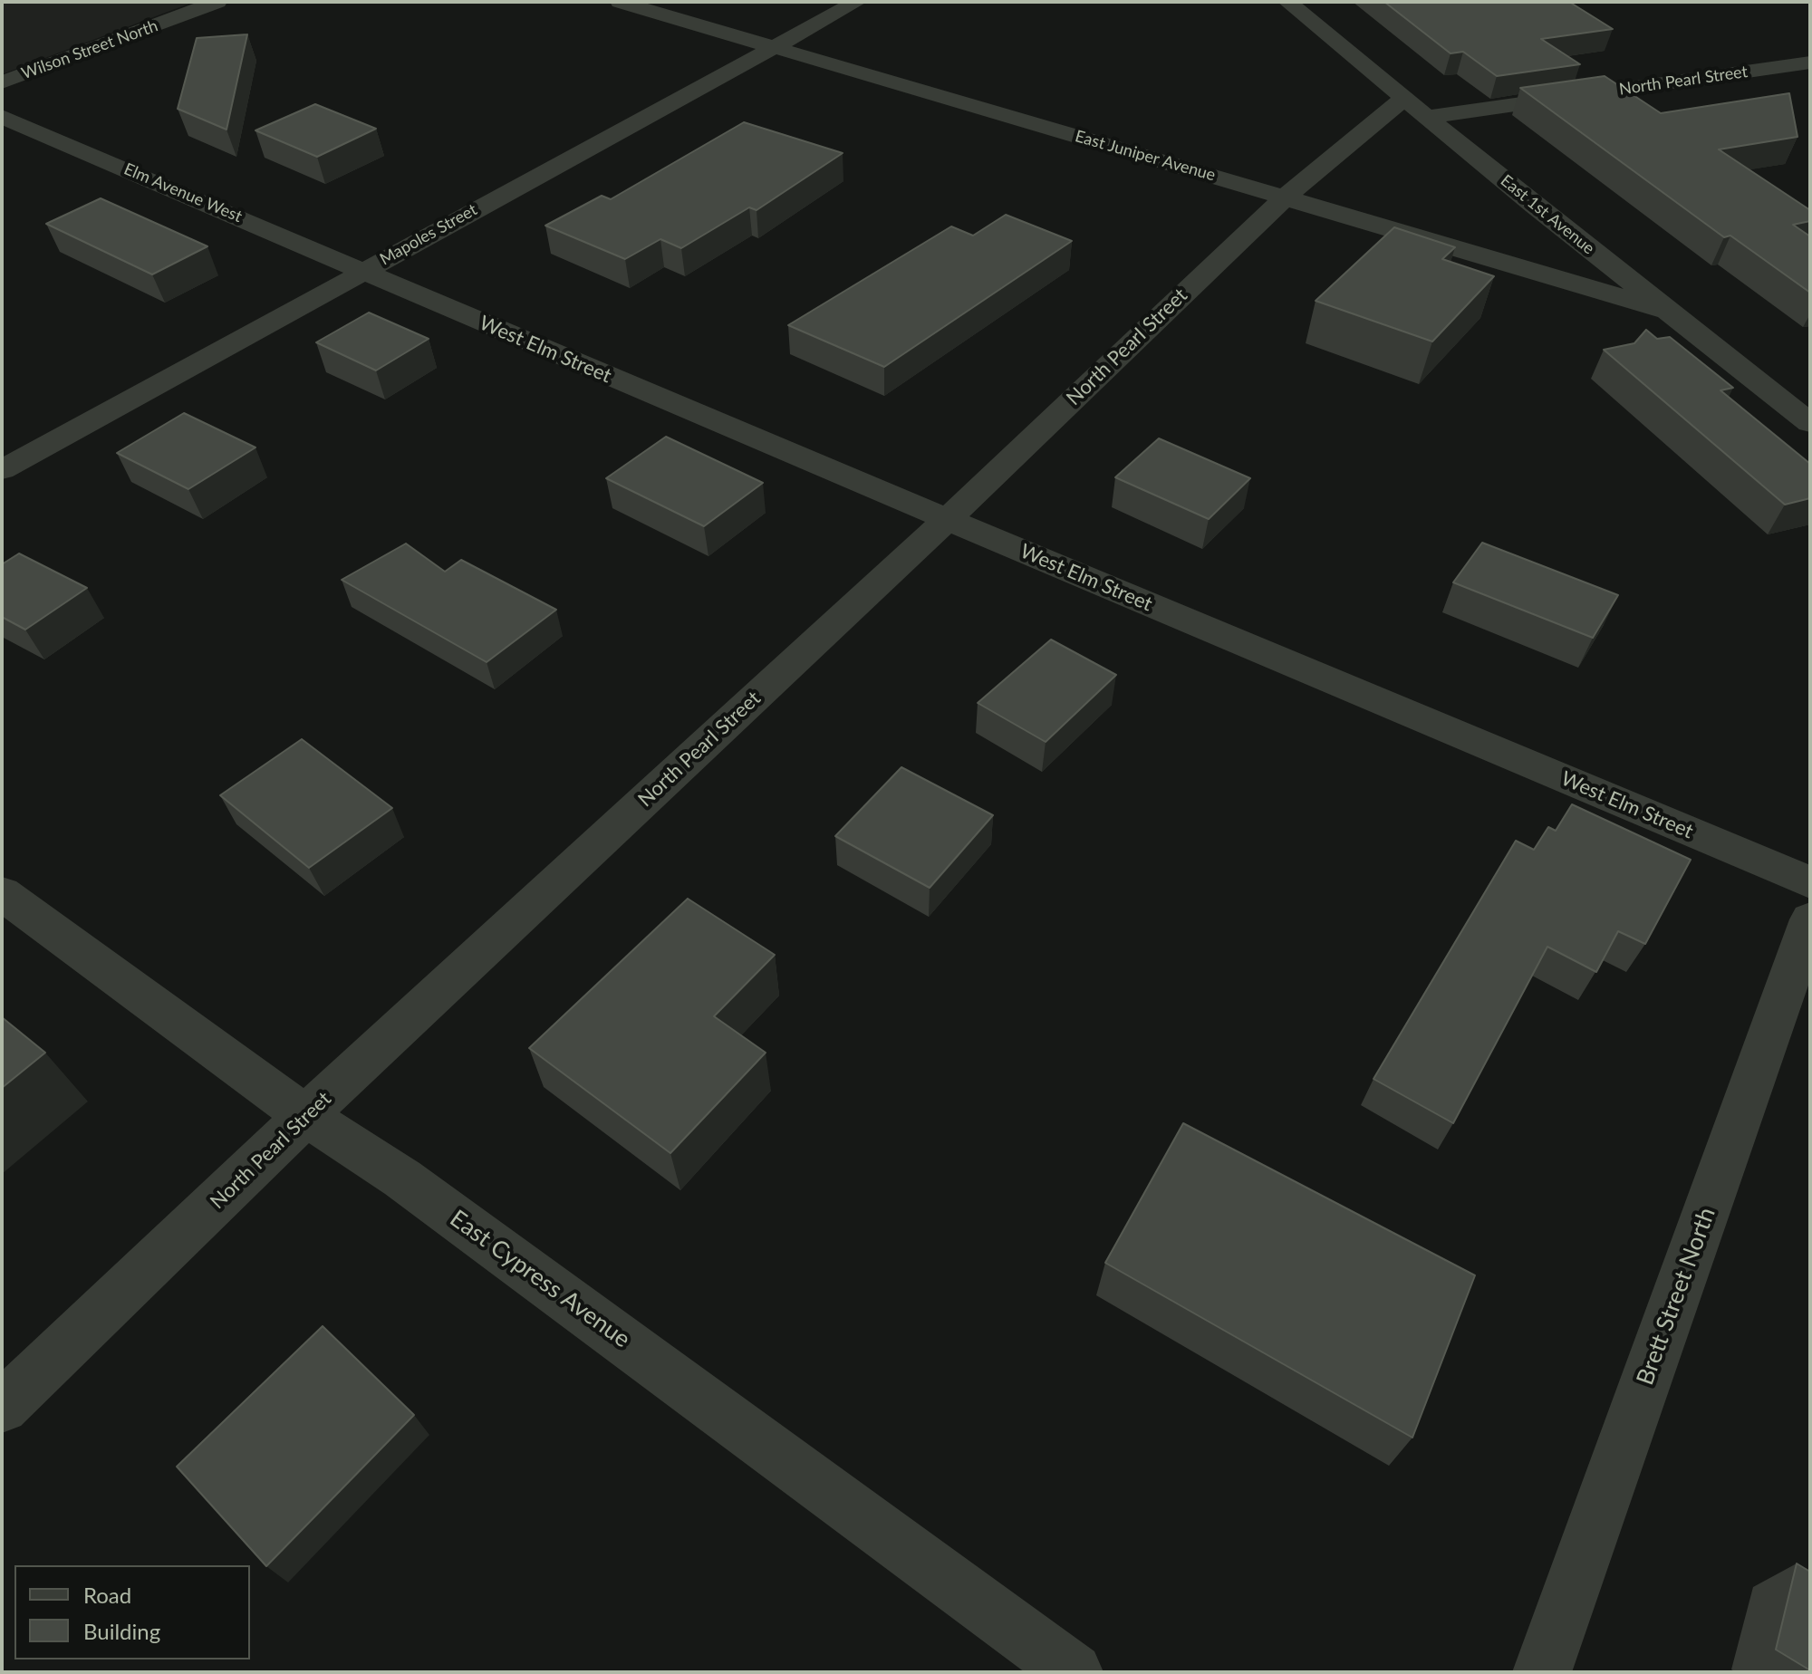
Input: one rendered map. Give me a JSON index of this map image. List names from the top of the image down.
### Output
{
  "streets": {
    "street": [
      "Wilson Street North",
      "North Pearl Street",
      "East Juniper Avenue",
      "Elm Avenue West",
      "East 1st Avenue",
      "Mapoles Street",
      "West Elm Street",
      "East Cypress Avenue",
      "Brett Street North"
    ]
  },
  "crossings": [
    ["North Pearl Street", "East Juniper Avenue"],
    ["North Pearl Street", "East 1st Avenue"],
    ["North Pearl Street", "West Elm Street"],
    ["North Pearl Street", "East Cypress Avenue"],
    ["East Juniper Avenue", "East 1st Avenue"],
    ["East Juniper Avenue", "Mapoles Street"],
    ["Elm Avenue West", "Mapoles Street"],
    ["Elm Avenue West", "West Elm Street"],
    ["Mapoles Street", "West Elm Street"]
  ],
  "legend": ["Road", "Building"]
}
